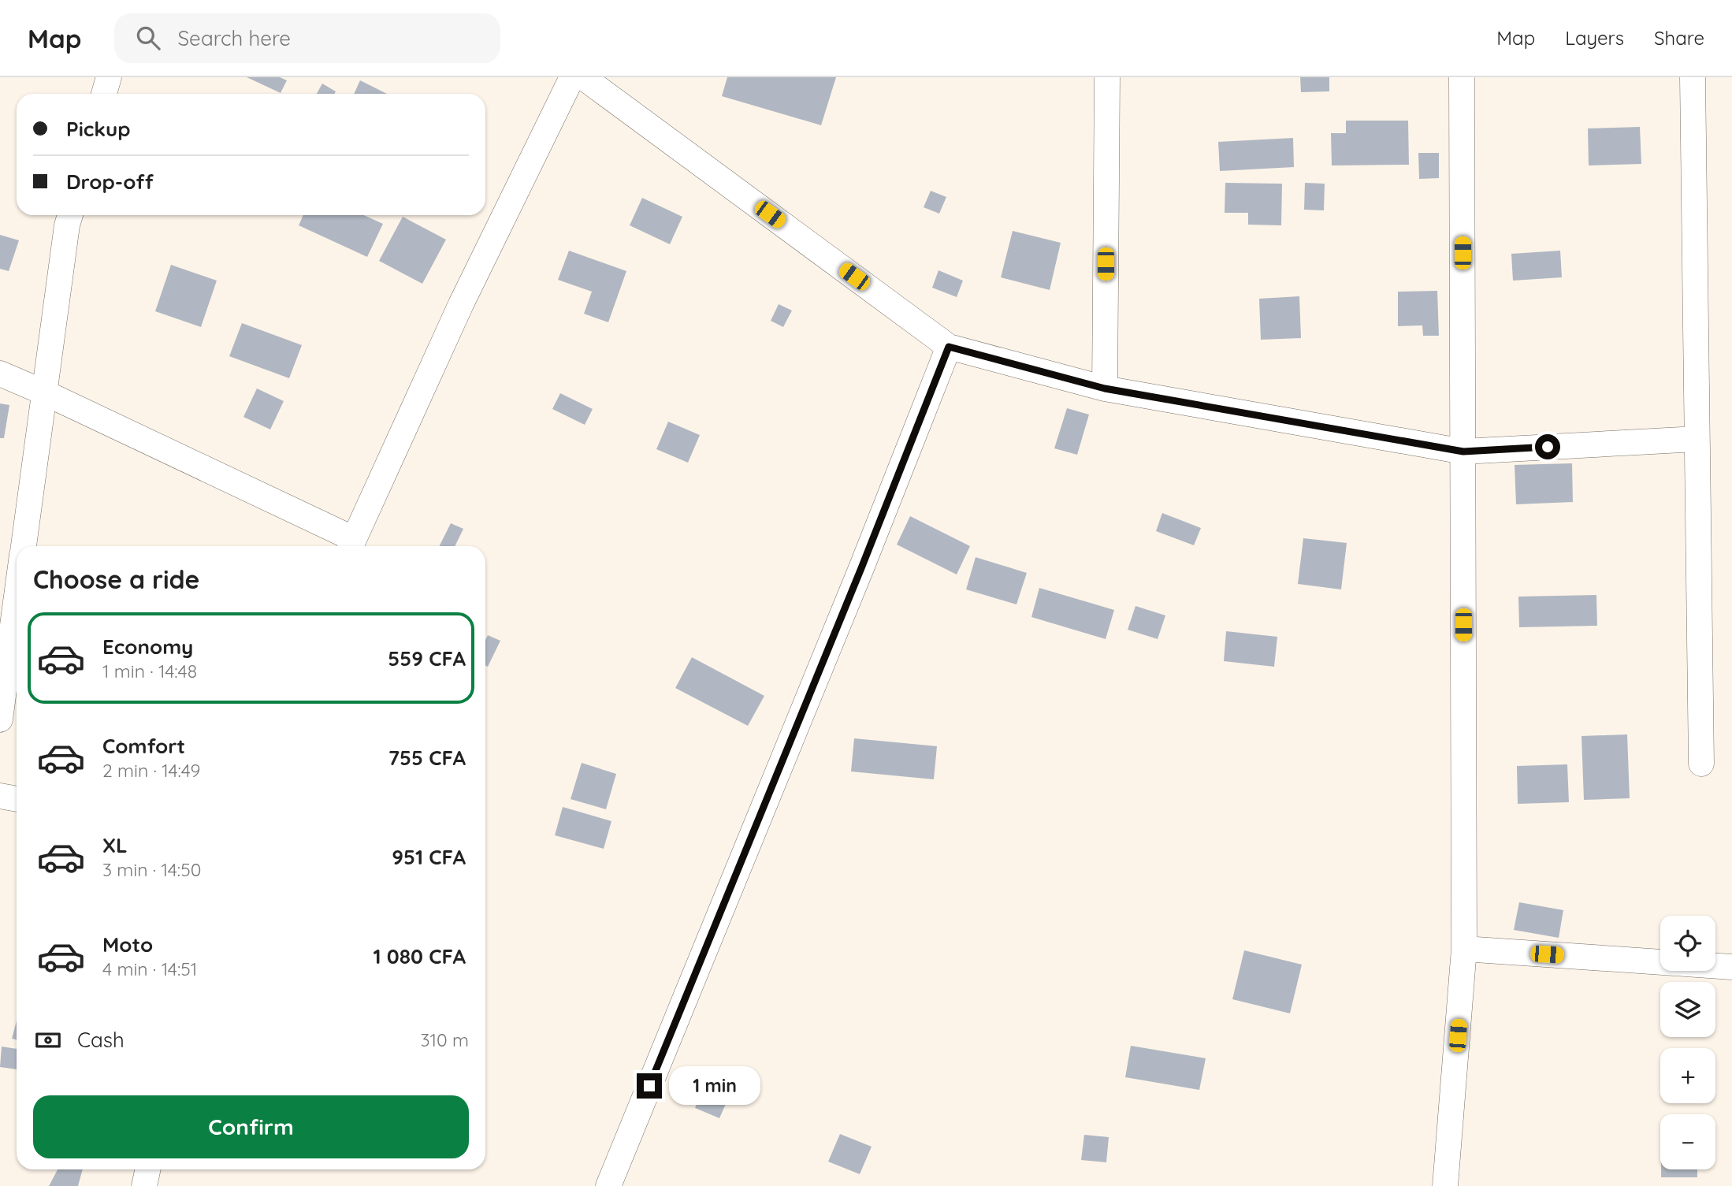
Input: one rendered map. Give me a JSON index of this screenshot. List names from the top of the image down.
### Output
{
  "page": {
    "header": "Map",
    "search": "Search here",
    "nav": ["Map", "Layers", "Share"],
    "banner": ["Pickup", "Drop-off"],
    "heading": "Choose a ride",
    "list": [
      {
        "name": "Economy",
        "note": "1 min · 14:48",
        "value": "559 CFA"
      },
      {
        "name": "Comfort",
        "note": "2 min · 14:49",
        "value": "755 CFA"
      },
      {
        "name": "XL",
        "note": "3 min · 14:50",
        "value": "951 CFA"
      },
      {
        "name": "Moto",
        "note": "4 min · 14:51",
        "value": "1 080 CFA"
      }
    ],
    "map_buttons": ["+", "−"],
    "pay": ["Cash", "310 m"],
    "bubble": "1 min",
    "buttons": "Confirm"
  }
}
